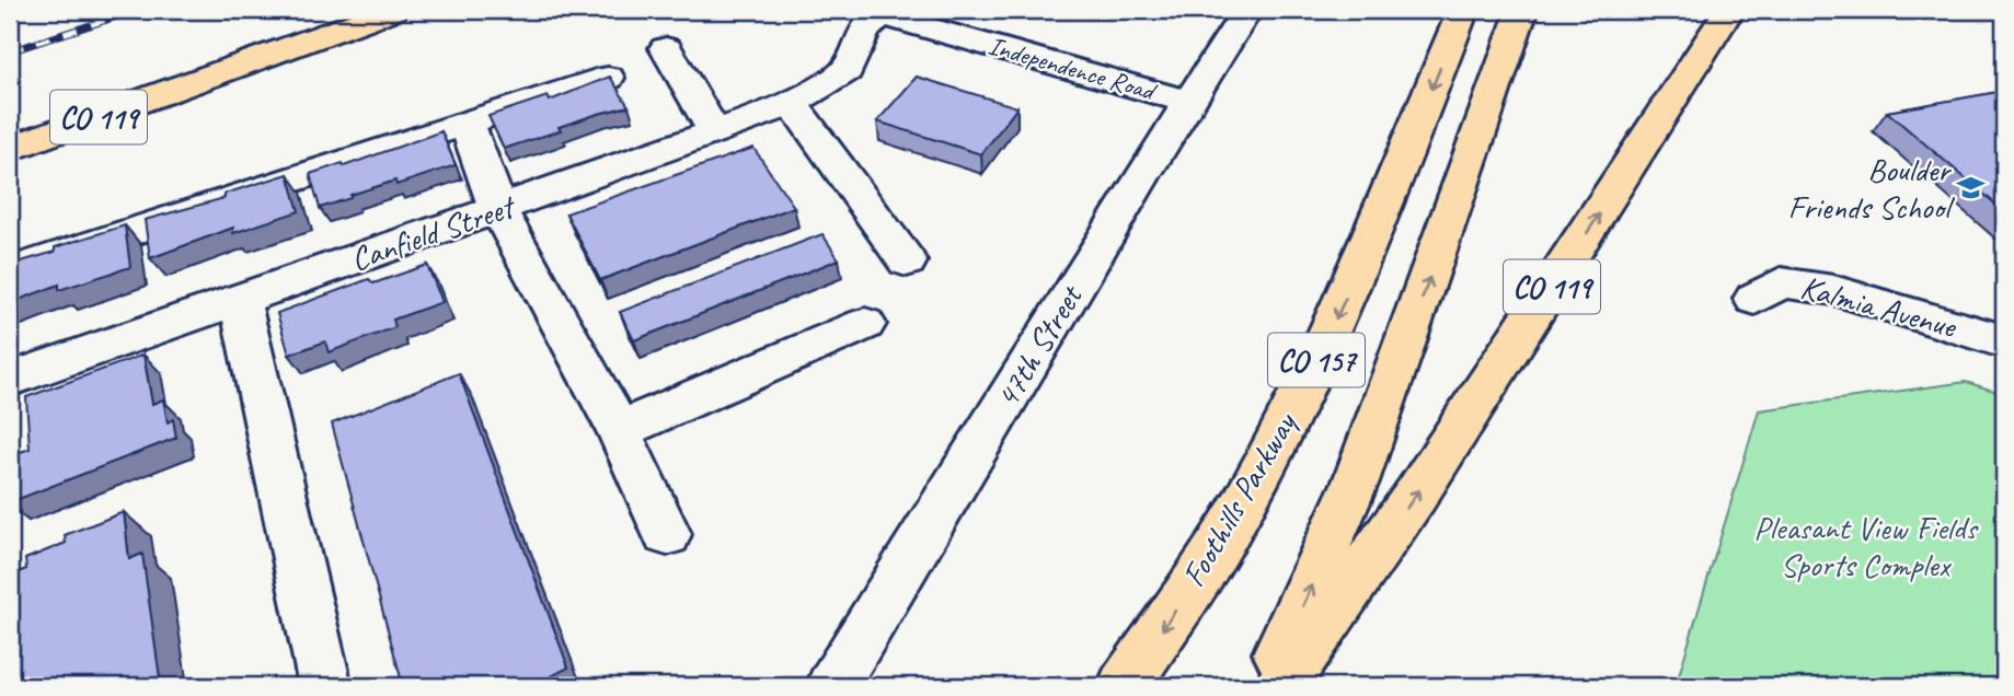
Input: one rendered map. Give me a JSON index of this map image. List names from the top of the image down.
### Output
{
  "streets": {
    "highway": ["CO 119", "CO 157", "Foothills Parkway"],
    "street": [
      "Independence Road",
      "Canfield Street",
      "Kalmia Avenue",
      "47th Street"
    ]
  },
  "crossings": [
    ["Independence Road", "Canfield Street"],
    ["Independence Road", "47th Street"]
  ],
  "parks": ["Pleasant View Fields Sports Complex"],
  "places": {
    "school or university": ["Boulder Friends School"]
  }
}
